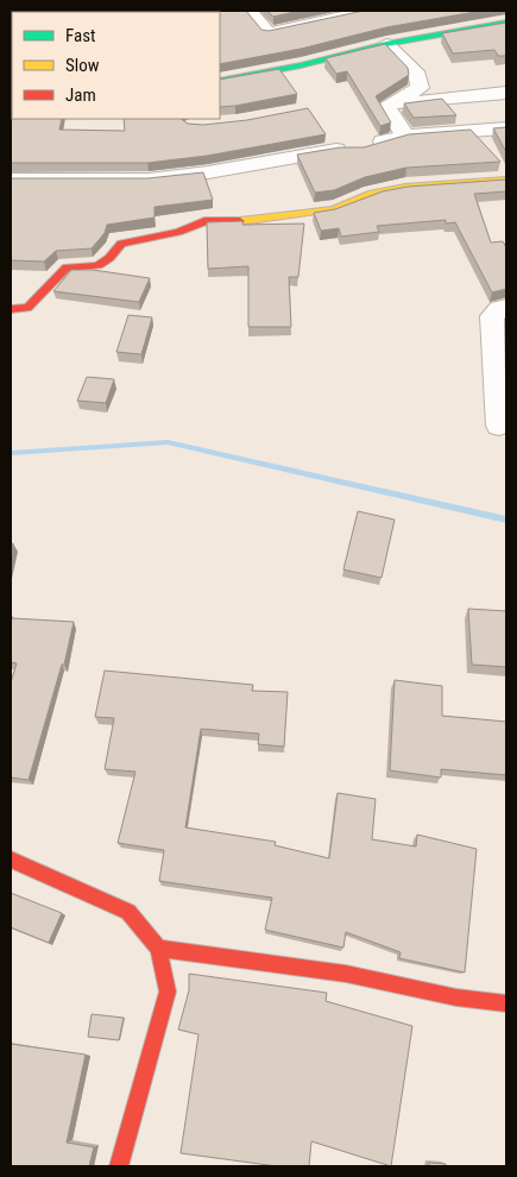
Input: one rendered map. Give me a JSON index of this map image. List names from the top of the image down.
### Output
{
  "legend": ["Fast", "Slow", "Jam"]
}
